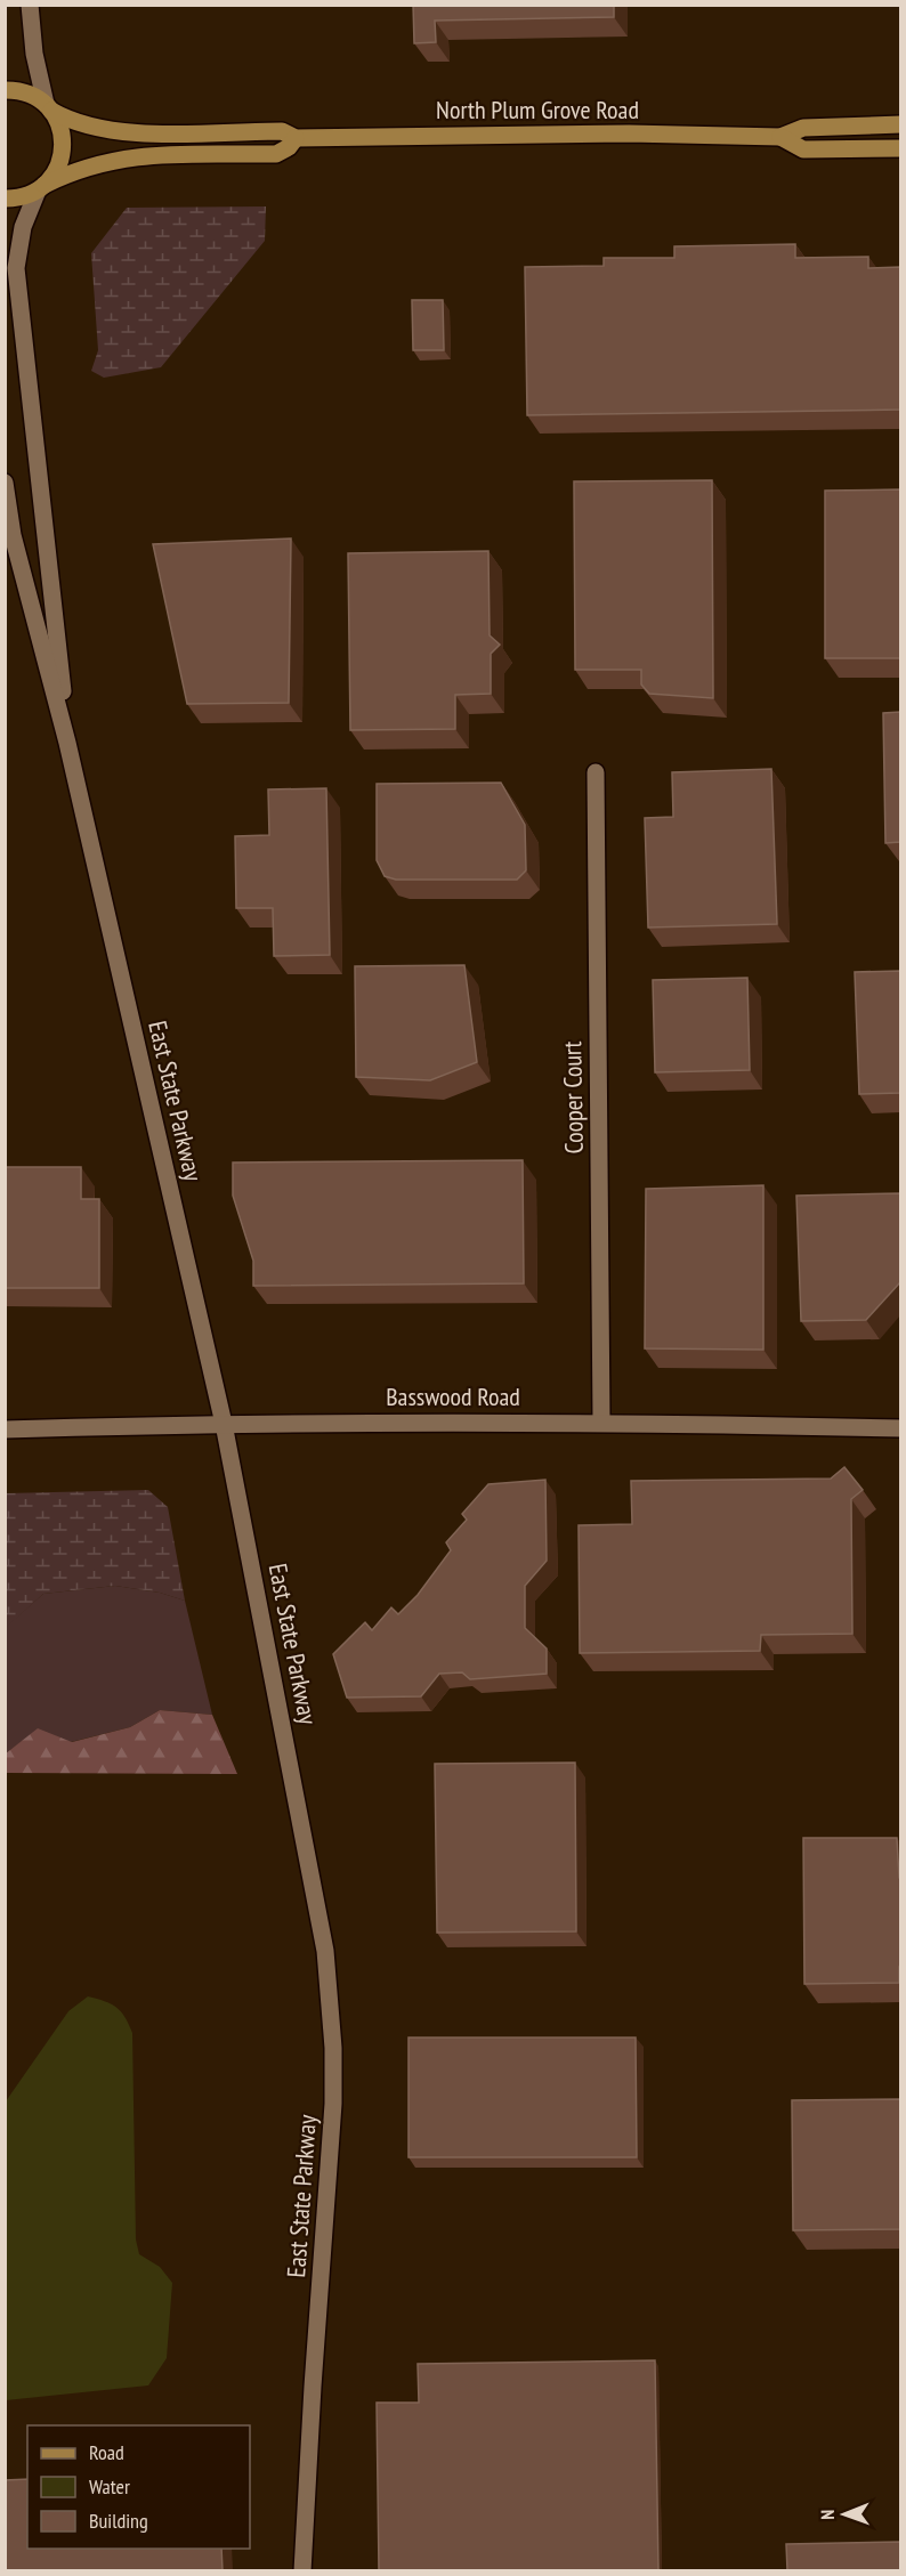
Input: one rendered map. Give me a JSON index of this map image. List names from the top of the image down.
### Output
{
  "streets": {
    "street": [
      "North Plum Grove Road",
      "Cooper Court",
      "East State Parkway",
      "Basswood Road"
    ]
  },
  "crossings": [
    ["North Plum Grove Road", "East State Parkway"],
    ["Cooper Court", "Basswood Road"],
    ["East State Parkway", "Basswood Road"]
  ],
  "legend": ["Road", "Water", "Building"],
  "north": "left"
}
